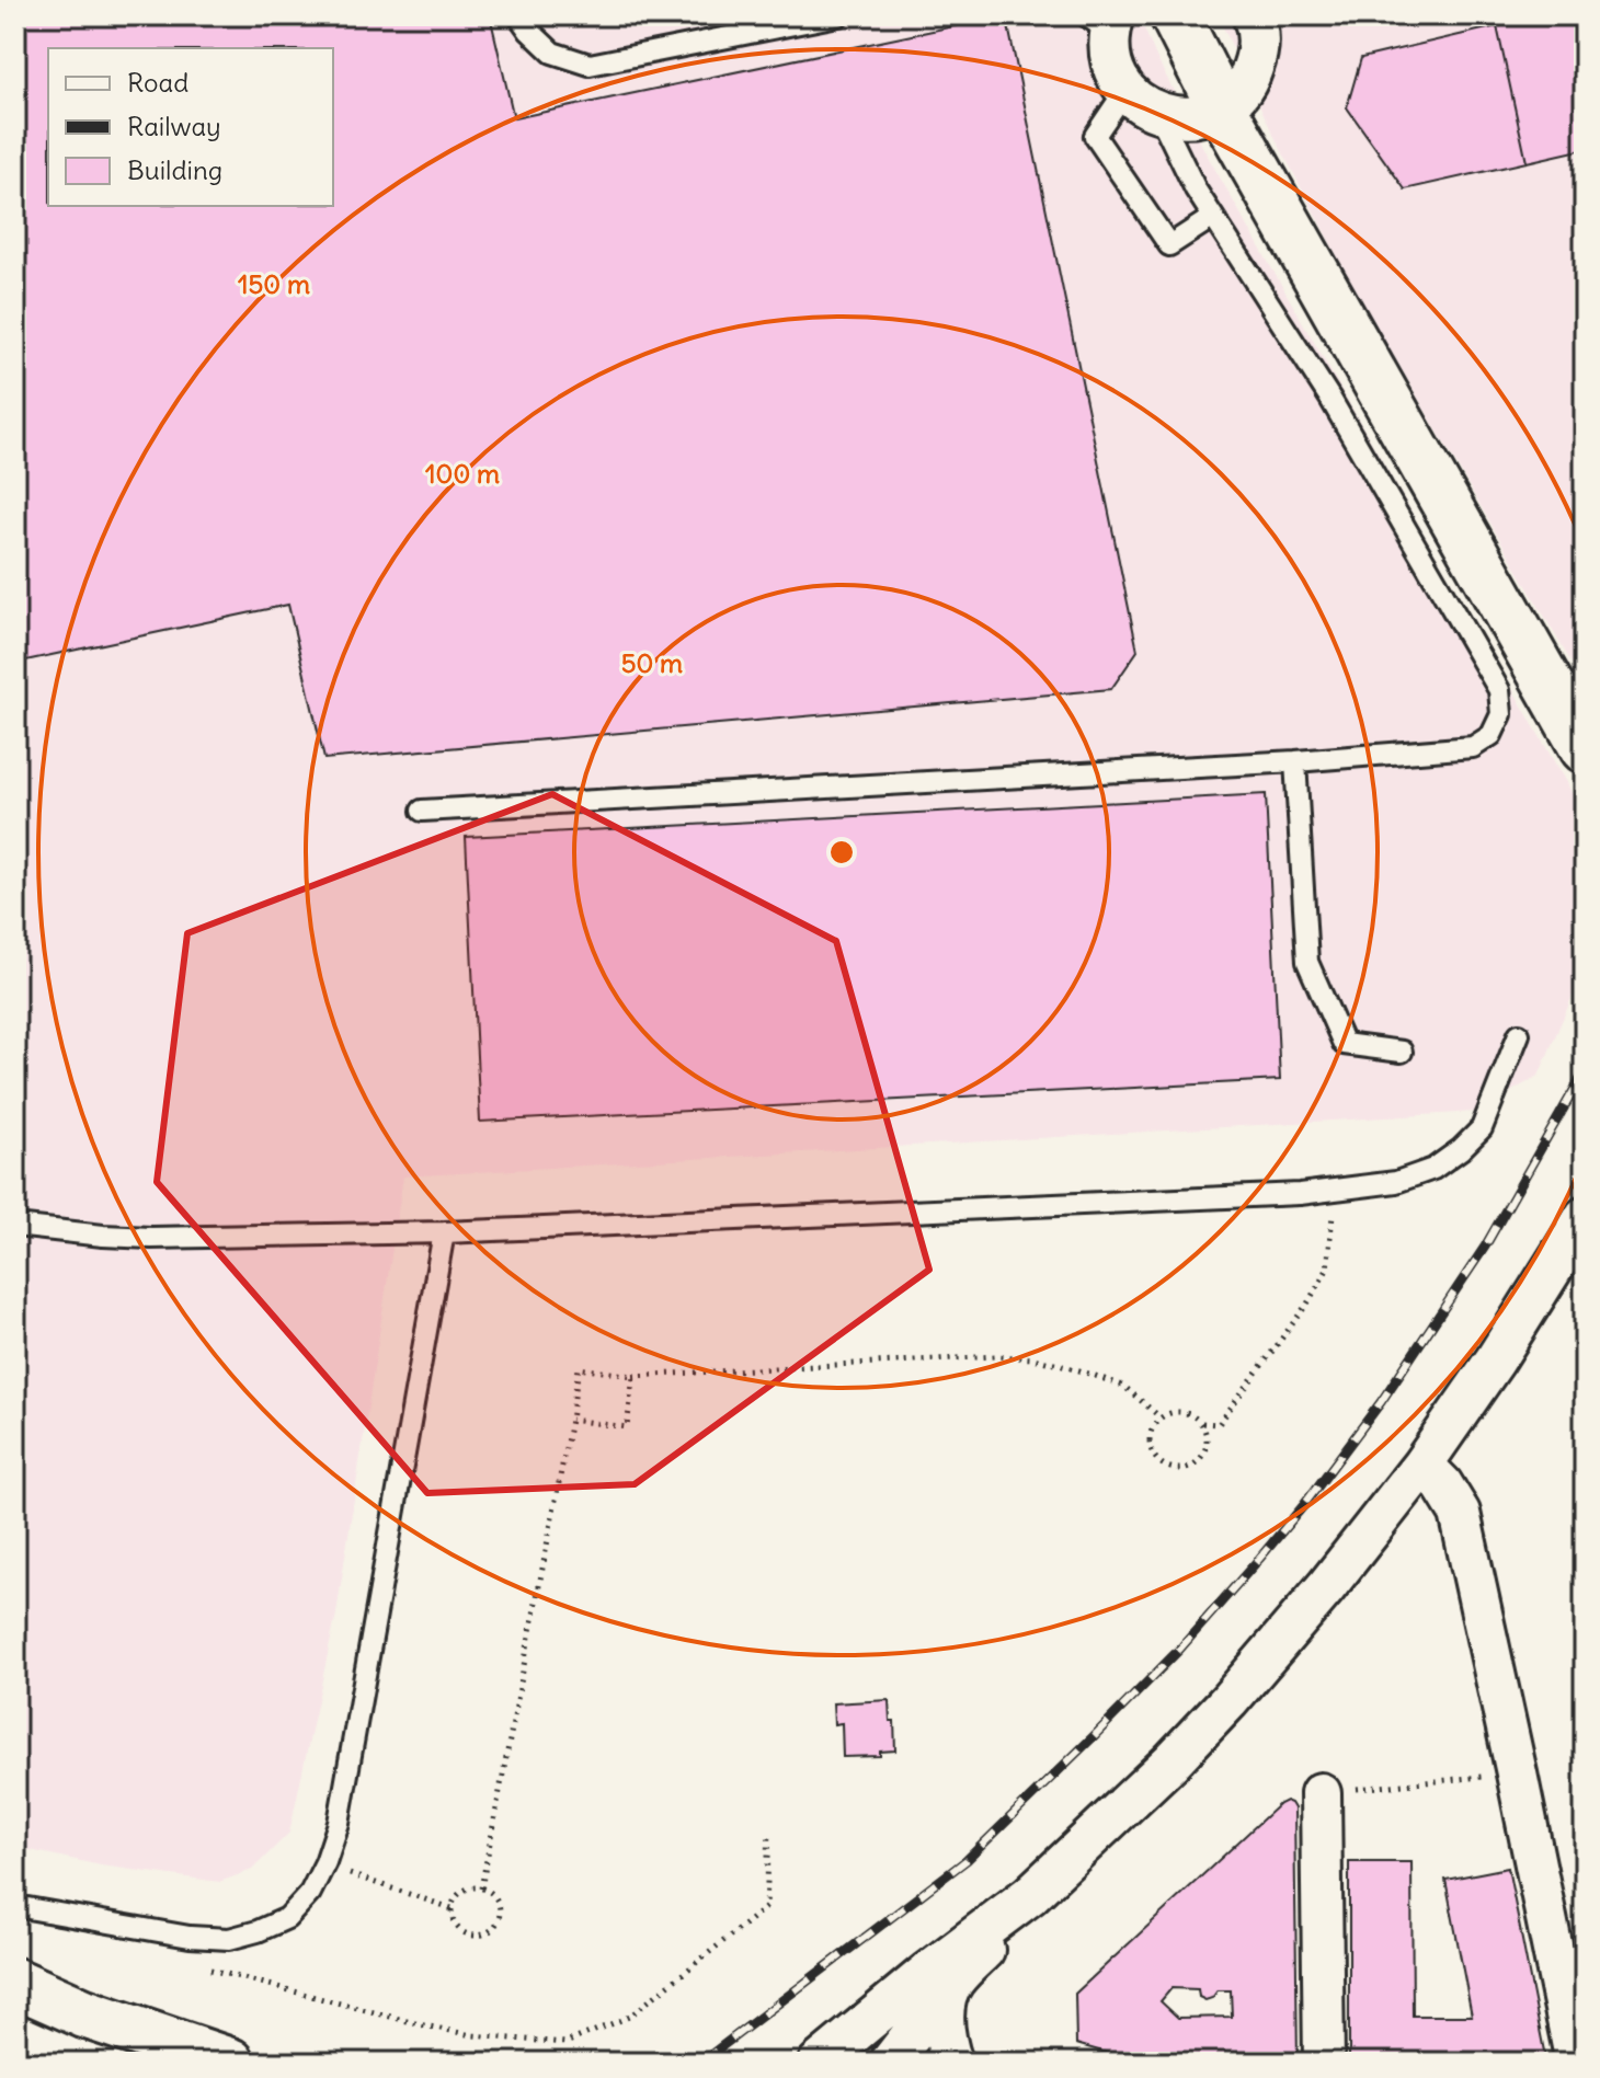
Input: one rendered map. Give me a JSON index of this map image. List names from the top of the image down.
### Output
{
  "legend": ["Road", "Railway", "Building"],
  "rings": ["150 m", "100 m", "50 m"]
}
